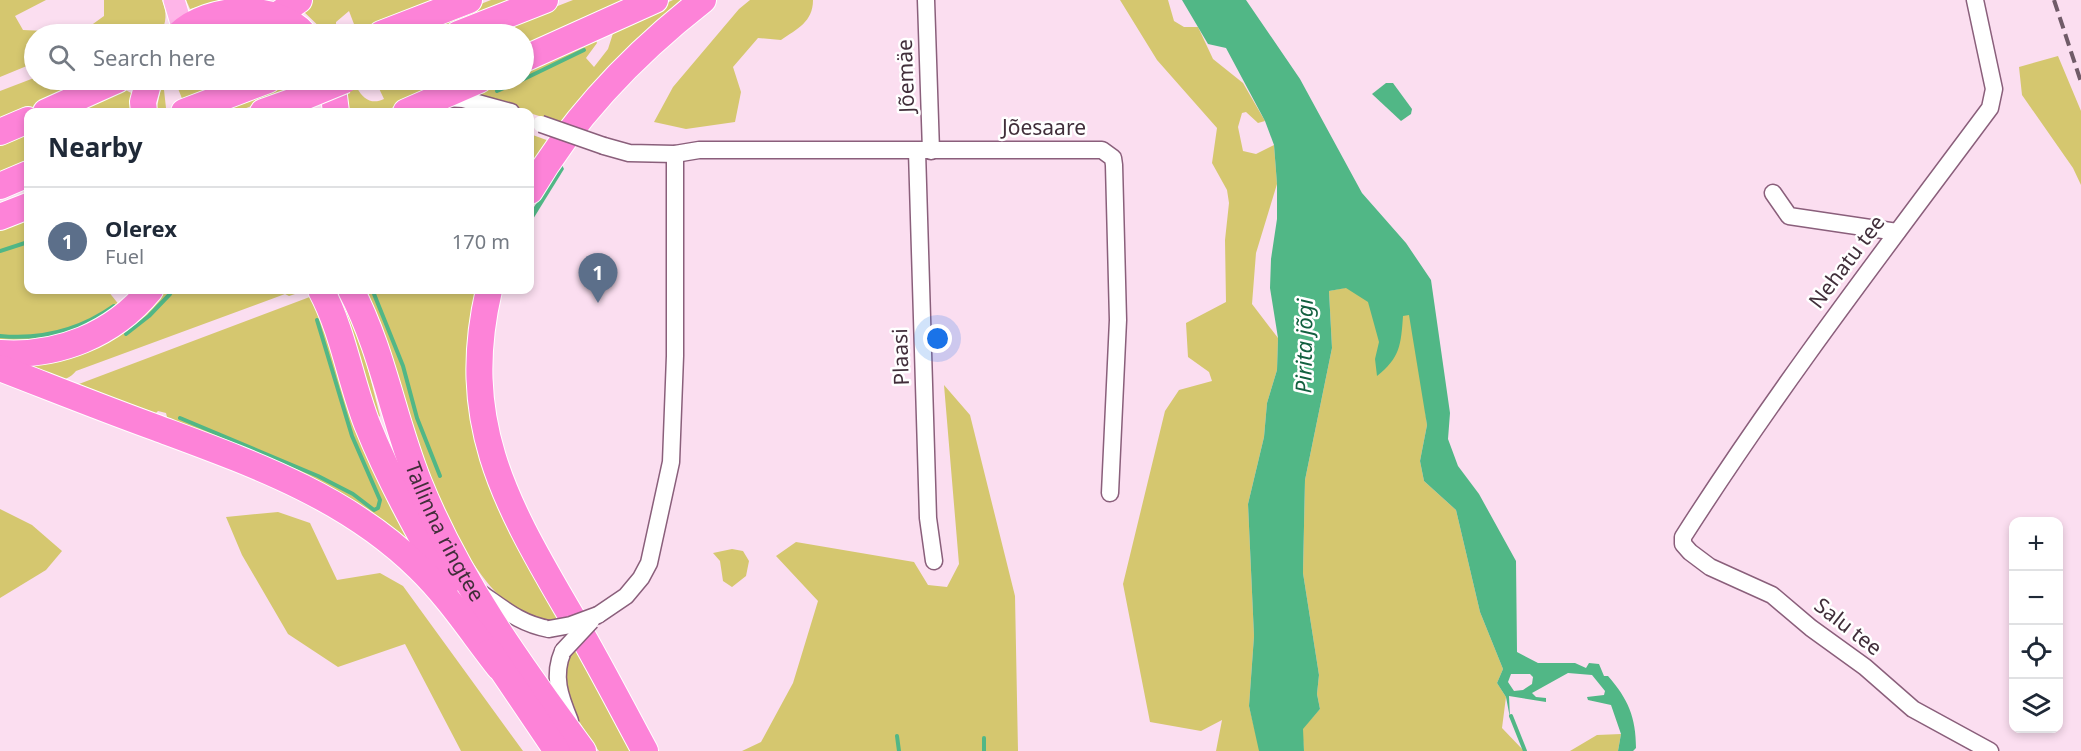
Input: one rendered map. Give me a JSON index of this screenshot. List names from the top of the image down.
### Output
{
  "streets": {
    "highway": ["Tallinna ringtee"],
    "street": [
      "Jõemäe",
      "Jõesaare",
      "Nehatu tee",
      "Plaasi",
      "Salu tee"
    ]
  },
  "crossings": [
    ["Jõemäe", "Jõesaare"],
    ["Jõemäe", "Plaasi"],
    ["Jõesaare", "Plaasi"],
    ["Nehatu tee", "Salu tee"]
  ],
  "water": ["Pirita jõgi"],
  "page": {
    "search": "Search here",
    "heading": "Nearby",
    "list": [
      {
        "mark": "1",
        "name": "Olerex",
        "note": "Fuel",
        "value": "170 m"
      }
    ],
    "pins": "1",
    "map_buttons": ["+", "−"]
  }
}
